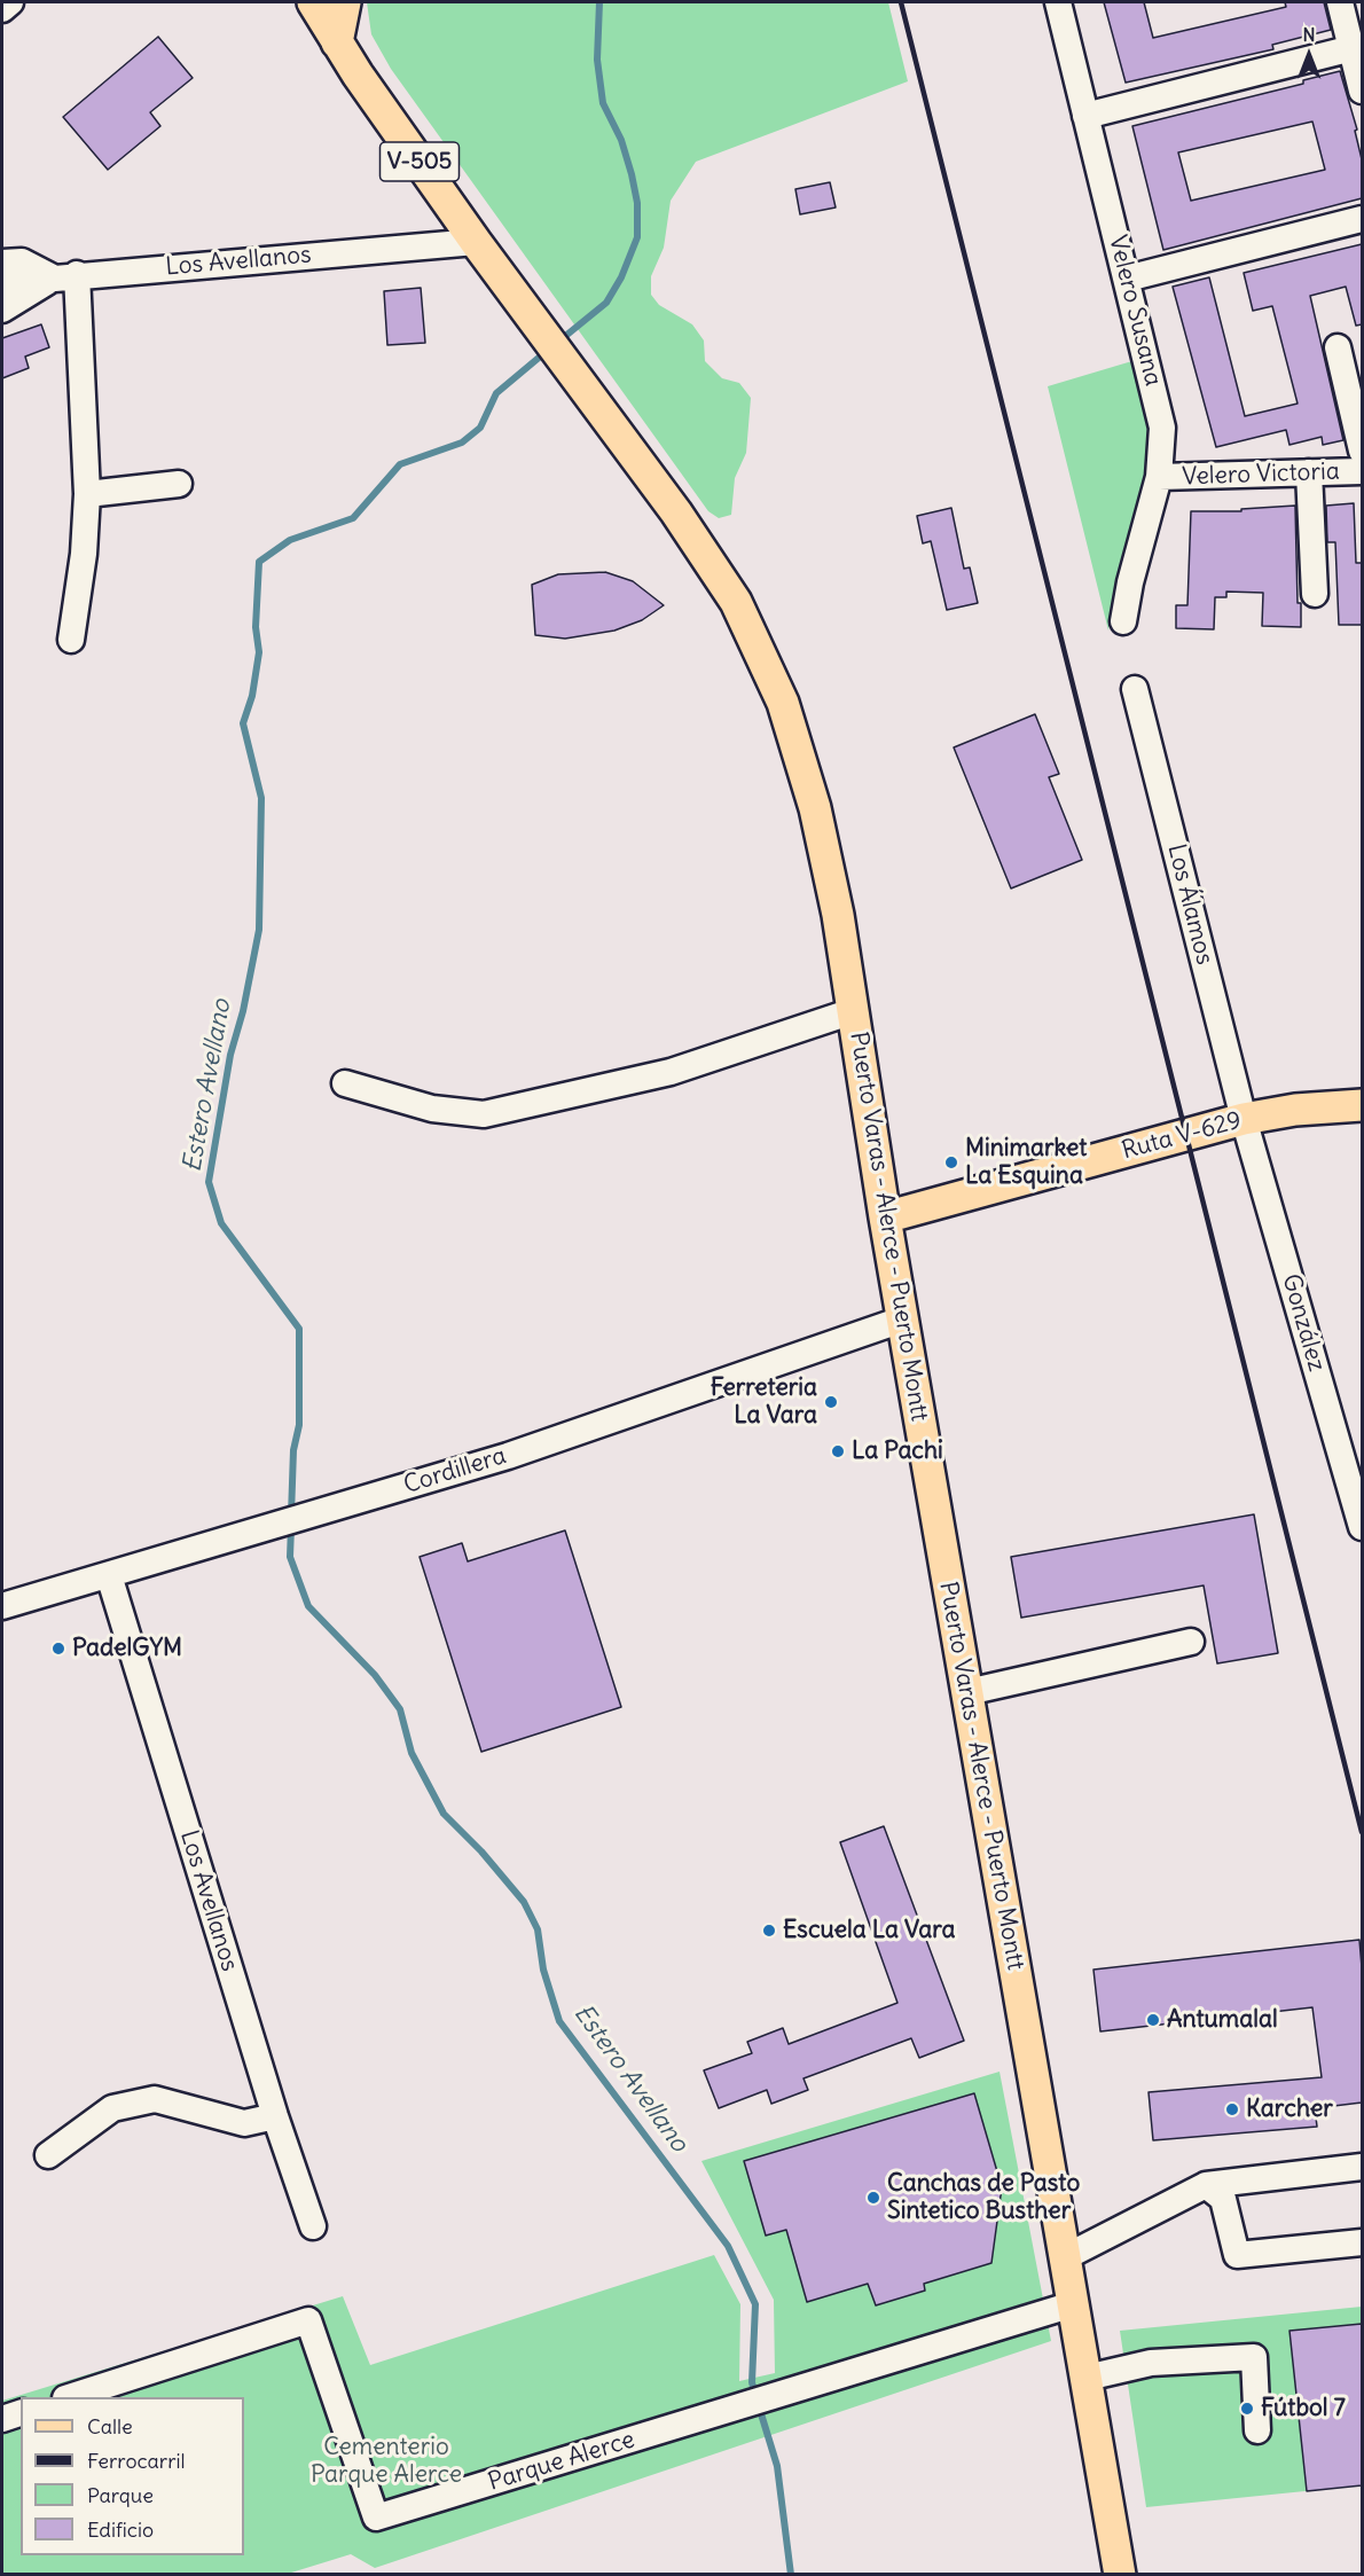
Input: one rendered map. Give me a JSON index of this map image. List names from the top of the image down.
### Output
{
  "streets": {
    "main road": ["V-505", "Ruta V-629", "Puerto Varas - Alerce - Puerto Montt"],
    "street": [
      "Los Avellanos",
      "Velero Susana",
      "Velero Victoria",
      "Los Álamos",
      "González",
      "Cordillera",
      "Parque Alerce"
    ]
  },
  "crossings": [
    ["V-505", "Los Avellanos"],
    ["V-505", "Puerto Varas - Alerce - Puerto Montt"],
    ["Los Avellanos", "Puerto Varas - Alerce - Puerto Montt"],
    ["Los Avellanos", "Cordillera"],
    ["Velero Susana", "Velero Victoria"],
    ["Los Álamos", "Ruta V-629"],
    ["Los Álamos", "González"],
    ["Ruta V-629", "Puerto Varas - Alerce - Puerto Montt"],
    ["Ruta V-629", "González"],
    ["Puerto Varas - Alerce - Puerto Montt", "Cordillera"],
    ["Puerto Varas - Alerce - Puerto Montt", "Parque Alerce"]
  ],
  "water": ["Estero Avellano"],
  "parks": ["Cementerio Parque Alerce"],
  "places": [
    "Minimarket La Esquina",
    "Ferreteria La Vara",
    "La Pachi",
    "PadelGYM",
    "Escuela La Vara",
    "Antumalal",
    "Karcher",
    "Canchas de Pasto Sintetico Busther",
    "Fútbol 7"
  ],
  "legend": [
    "Calle",
    "Ferrocarril",
    "Parque",
    "Edificio"
  ],
  "north": "top"
}
